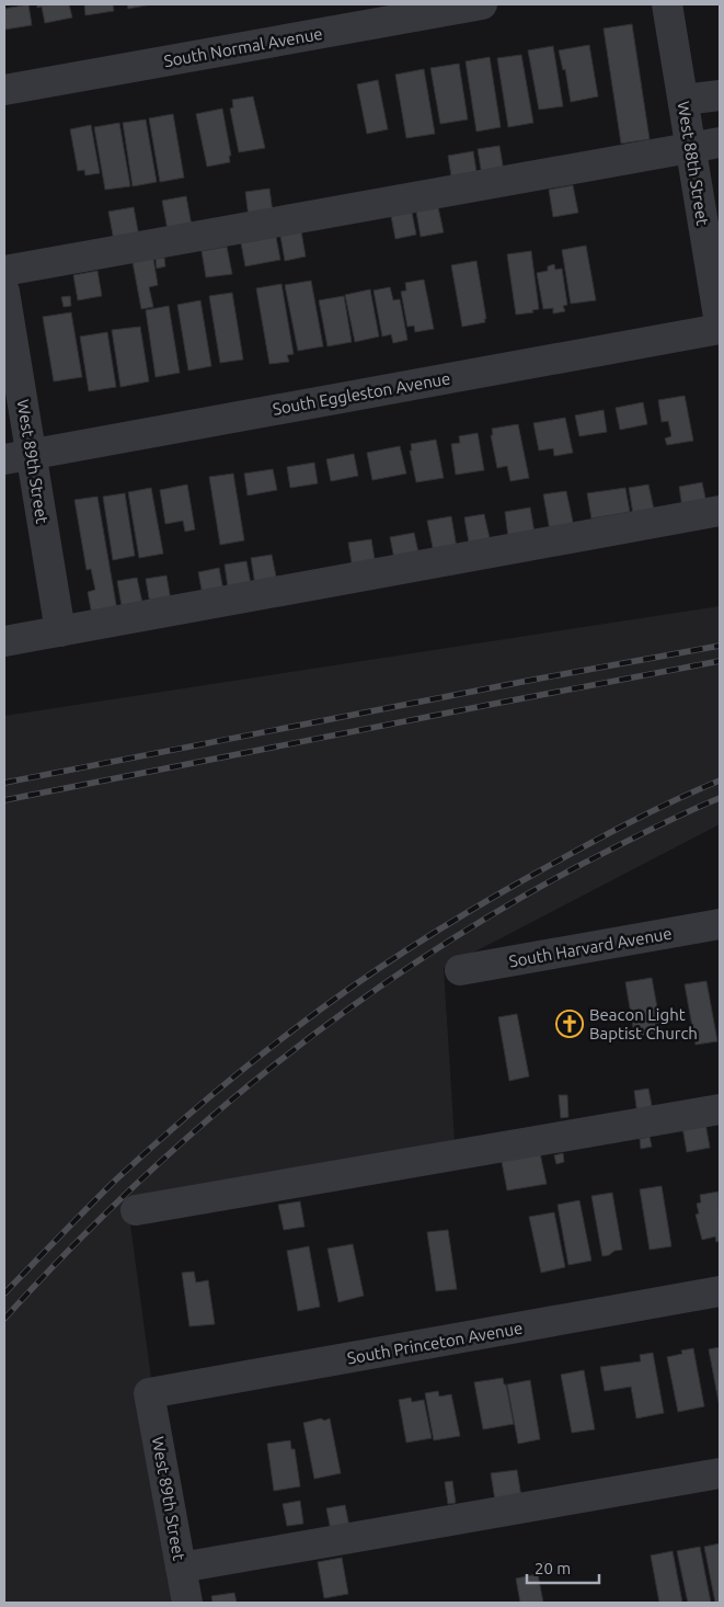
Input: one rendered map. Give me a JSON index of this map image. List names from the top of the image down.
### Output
{
  "streets": {
    "street": [
      "South Normal Avenue",
      "West 88th Street",
      "South Eggleston Avenue",
      "West 89th Street",
      "South Harvard Avenue",
      "South Princeton Avenue"
    ]
  },
  "crossings": [
    ["South Eggleston Avenue", "West 89th Street"],
    ["West 89th Street", "South Princeton Avenue"]
  ],
  "places": {
    "church": ["Beacon Light Baptist Church"]
  },
  "scale_bar": "20 m"
}
